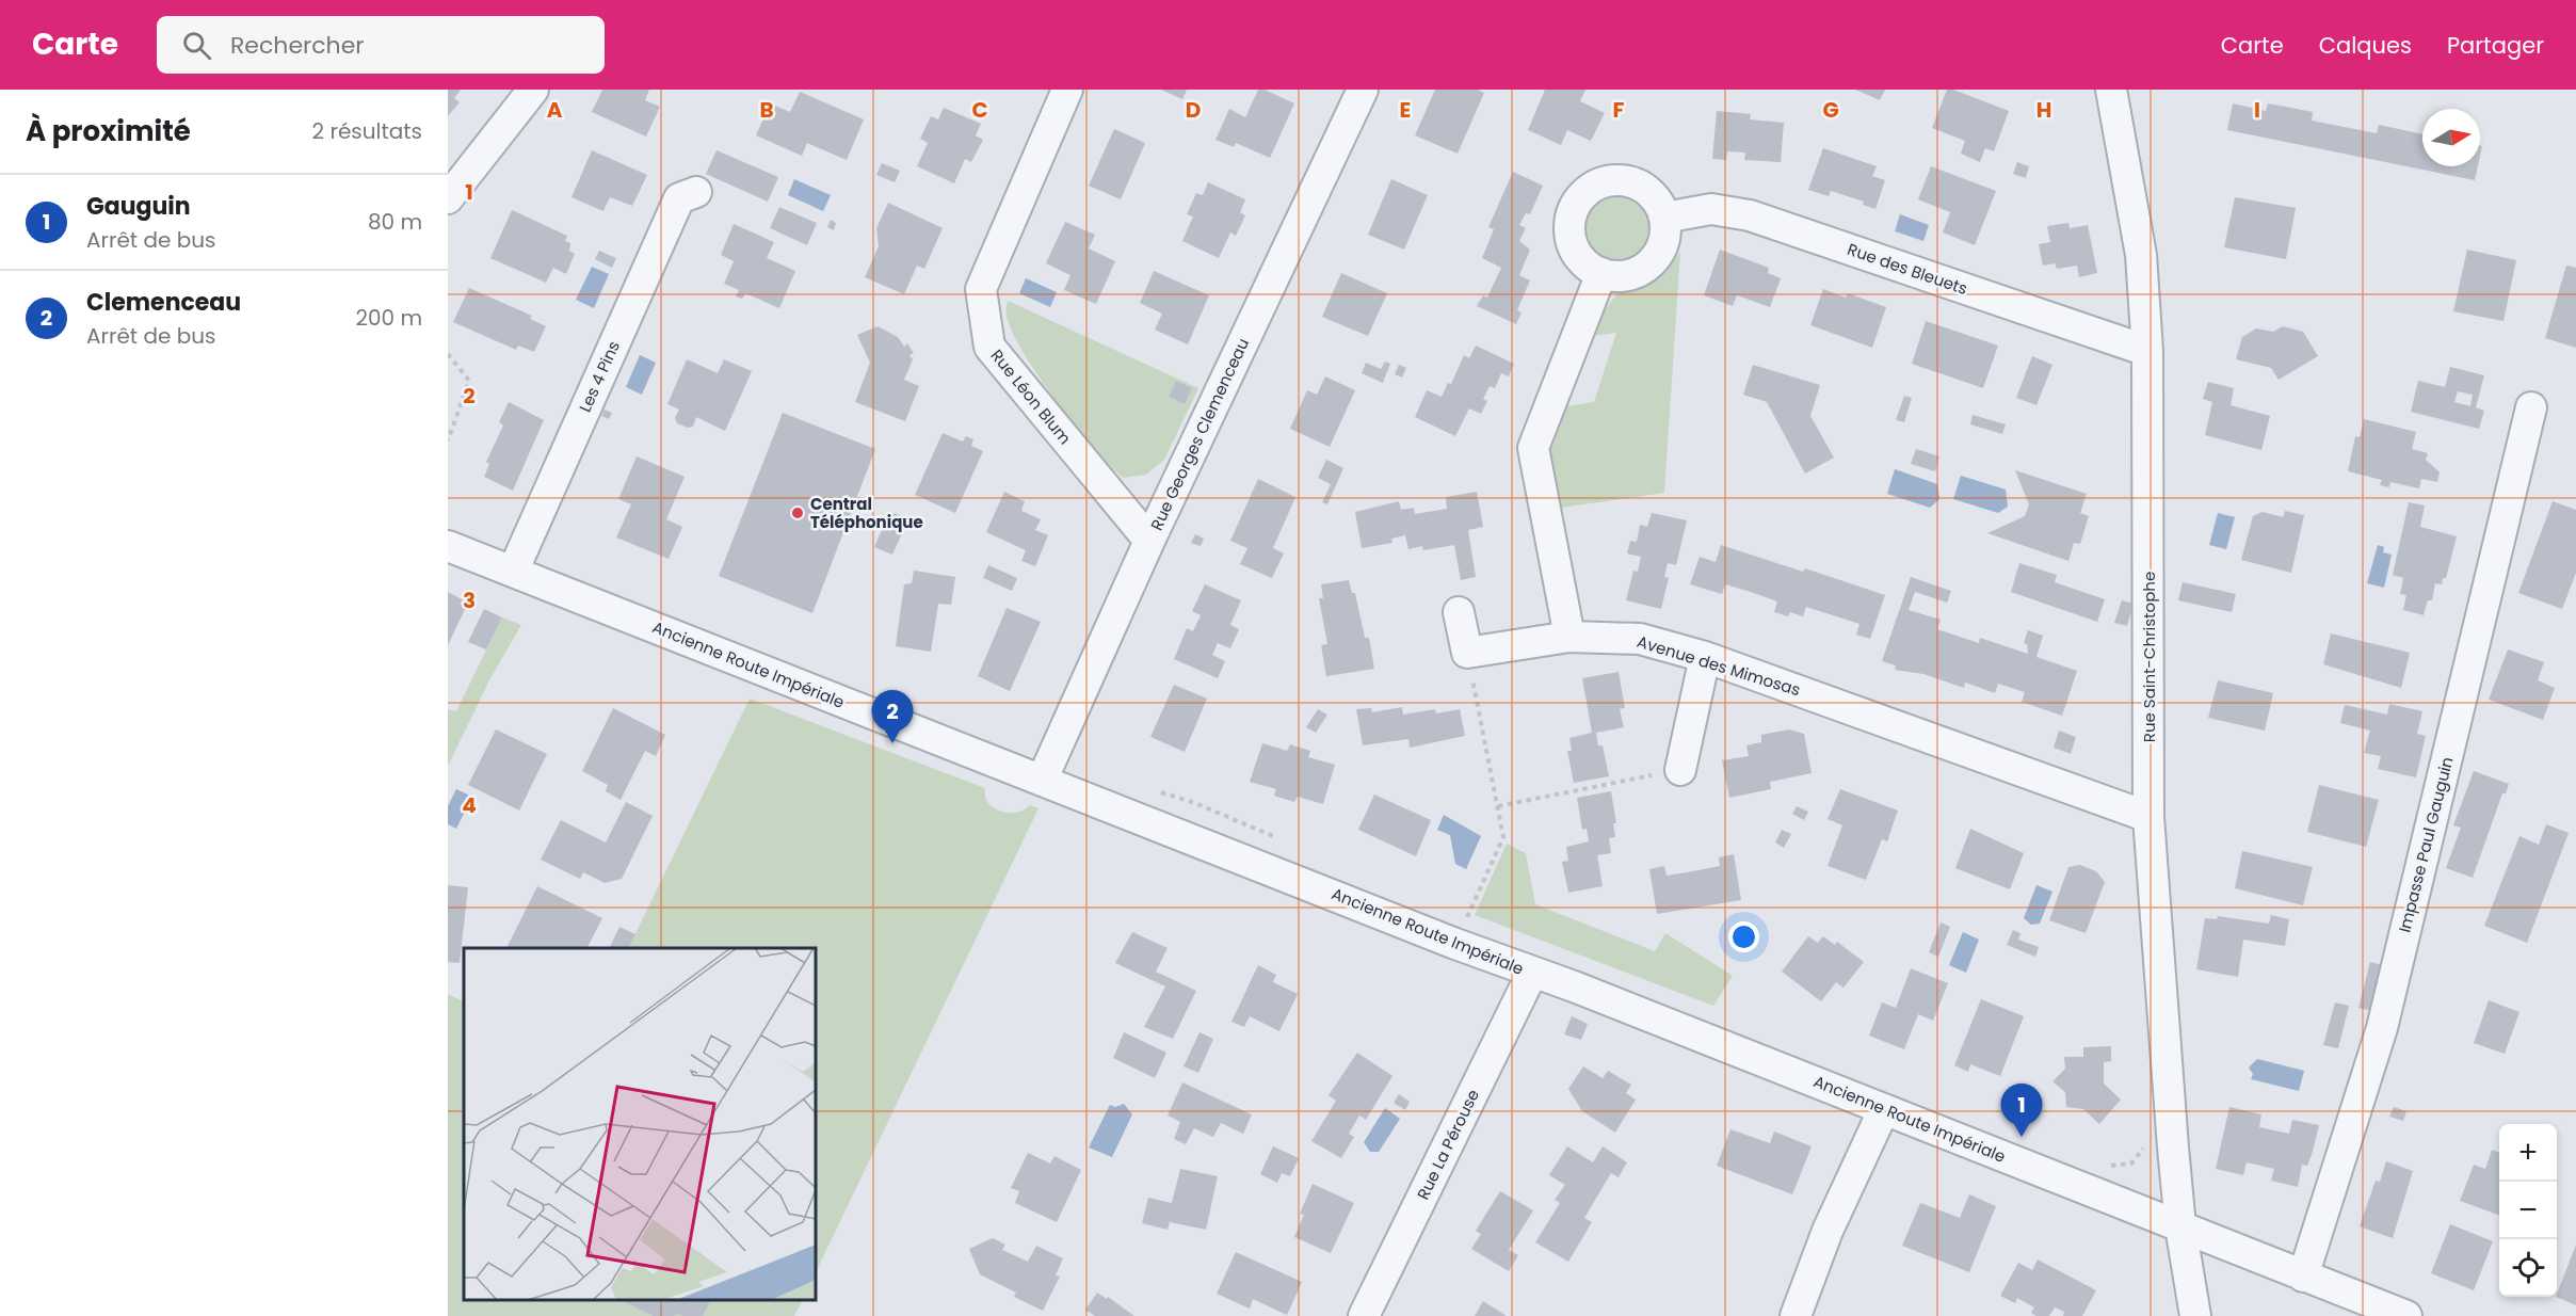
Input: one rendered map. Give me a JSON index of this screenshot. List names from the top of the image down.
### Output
{
  "streets": {
    "street": [
      "Rue des Bleuets",
      "Les 4 Pins",
      "Rue Léon Blum",
      "Rue Georges Clemenceau",
      "Rue Saint-Christophe",
      "Ancienne Route Impériale",
      "Avenue des Mimosas",
      "Impasse Paul Gauguin",
      "Rue La Pérouse"
    ]
  },
  "crossings": [
    ["Rue des Bleuets", "Rue Saint-Christophe"],
    ["Les 4 Pins", "Ancienne Route Impériale"],
    ["Rue Léon Blum", "Rue Georges Clemenceau"],
    ["Rue Georges Clemenceau", "Ancienne Route Impériale"],
    ["Rue Saint-Christophe", "Ancienne Route Impériale"],
    ["Rue Saint-Christophe", "Avenue des Mimosas"],
    ["Ancienne Route Impériale", "Impasse Paul Gauguin"],
    ["Ancienne Route Impériale", "Rue La Pérouse"]
  ],
  "places": ["Central Téléphonique"],
  "north": "right",
  "page": {
    "header": "Carte",
    "search": "Rechercher",
    "nav": ["Carte", "Calques", "Partager"],
    "heading": ["À proximité", "2 résultats"],
    "list": [
      {
        "mark": "1",
        "name": "Gauguin",
        "note": "Arrêt de bus",
        "value": "80 m"
      },
      {
        "mark": "2",
        "name": "Clemenceau",
        "note": "Arrêt de bus",
        "value": "200 m"
      }
    ],
    "pins": ["2", "1"],
    "map_buttons": ["+", "−"]
  },
  "grid": {
    "columns": [
      "A",
      "B",
      "C",
      "D",
      "E",
      "F",
      "G",
      "H",
      "I"
    ],
    "rows": [
      "1",
      "2",
      "3",
      "4"
    ]
  }
}
